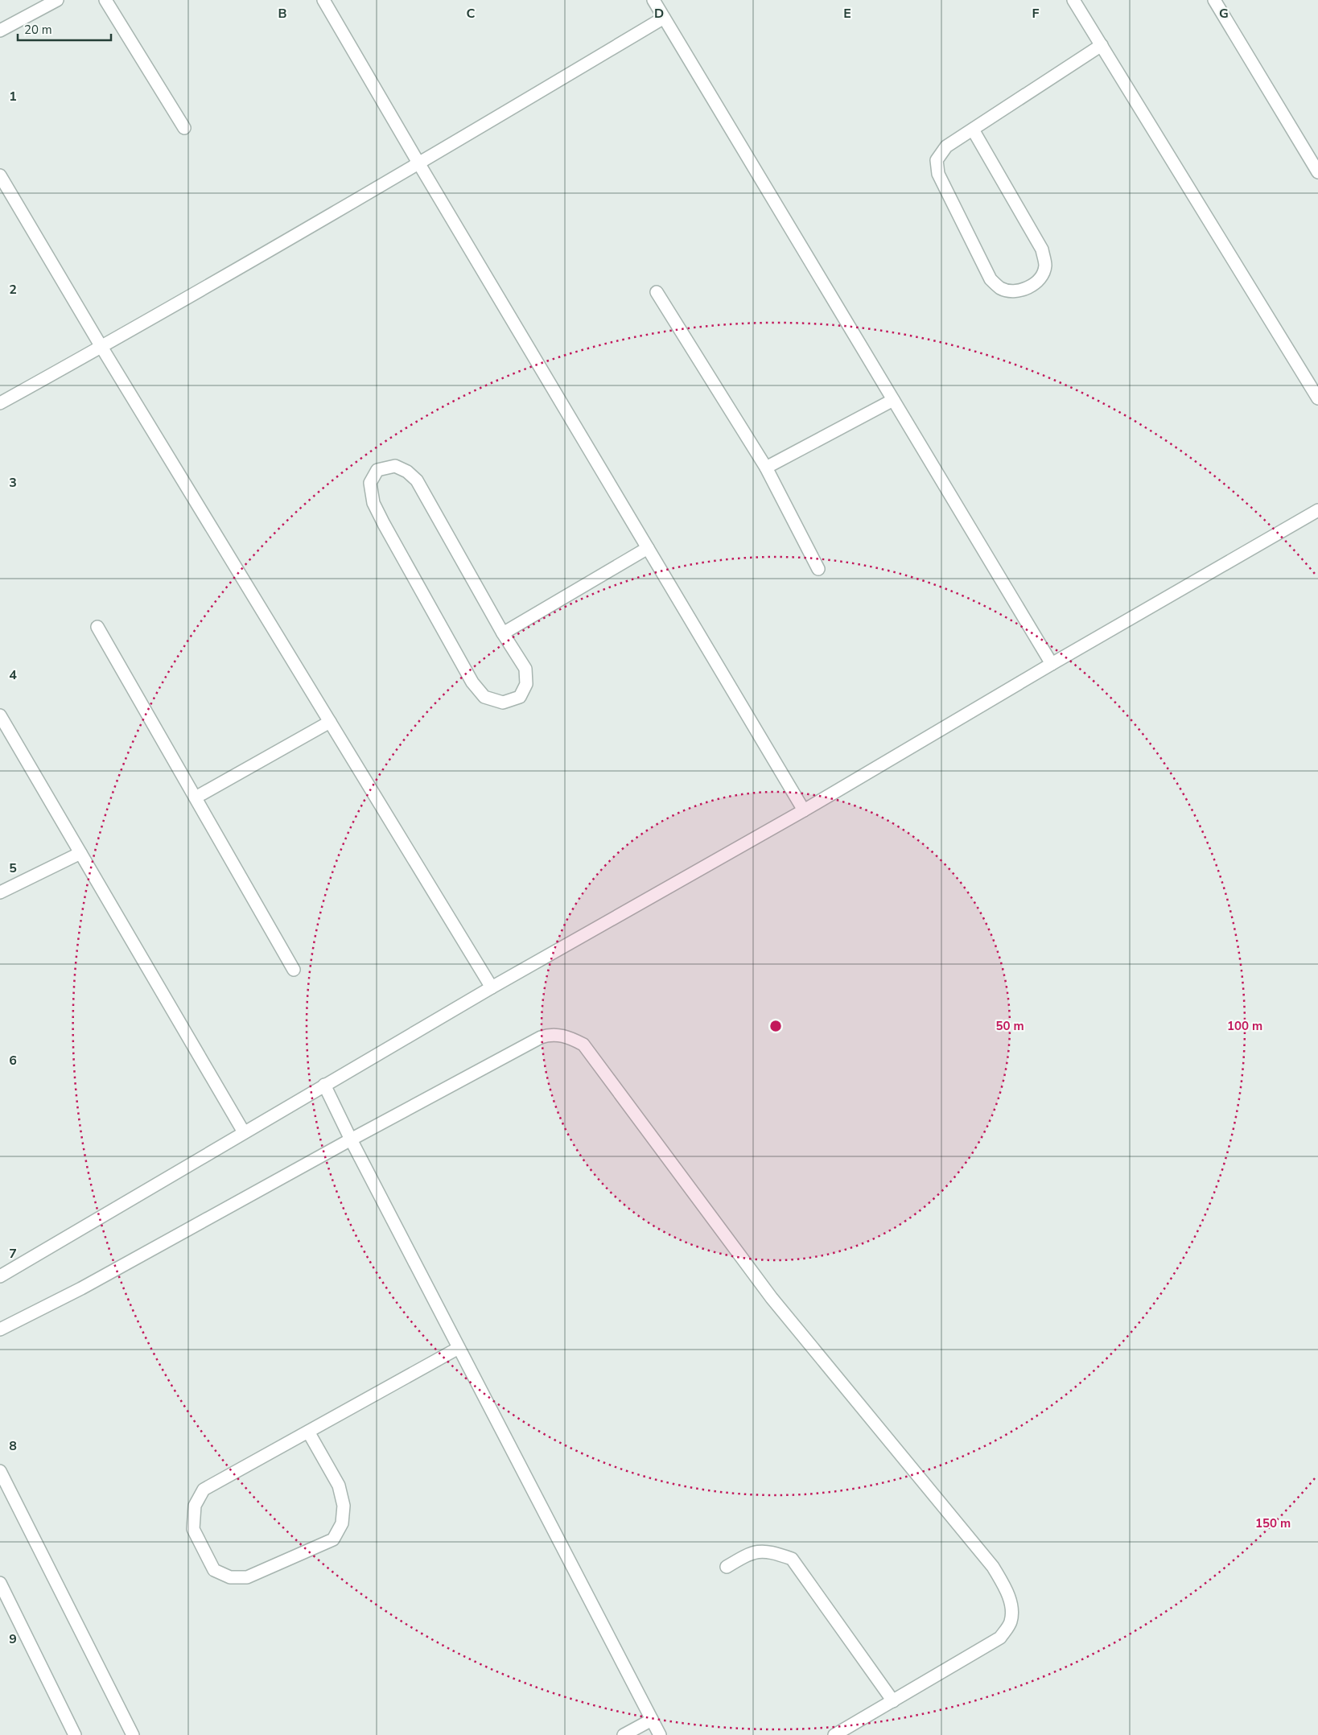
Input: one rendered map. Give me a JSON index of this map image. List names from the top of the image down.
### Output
{
  "scale_bar": "20 m",
  "grid": {
    "columns": [
      "B",
      "C",
      "D",
      "E",
      "F",
      "G"
    ],
    "rows": [
      "1",
      "2",
      "3",
      "4",
      "5",
      "6",
      "7",
      "8",
      "9"
    ]
  },
  "rings": ["50 m", "100 m", "150 m"]
}
